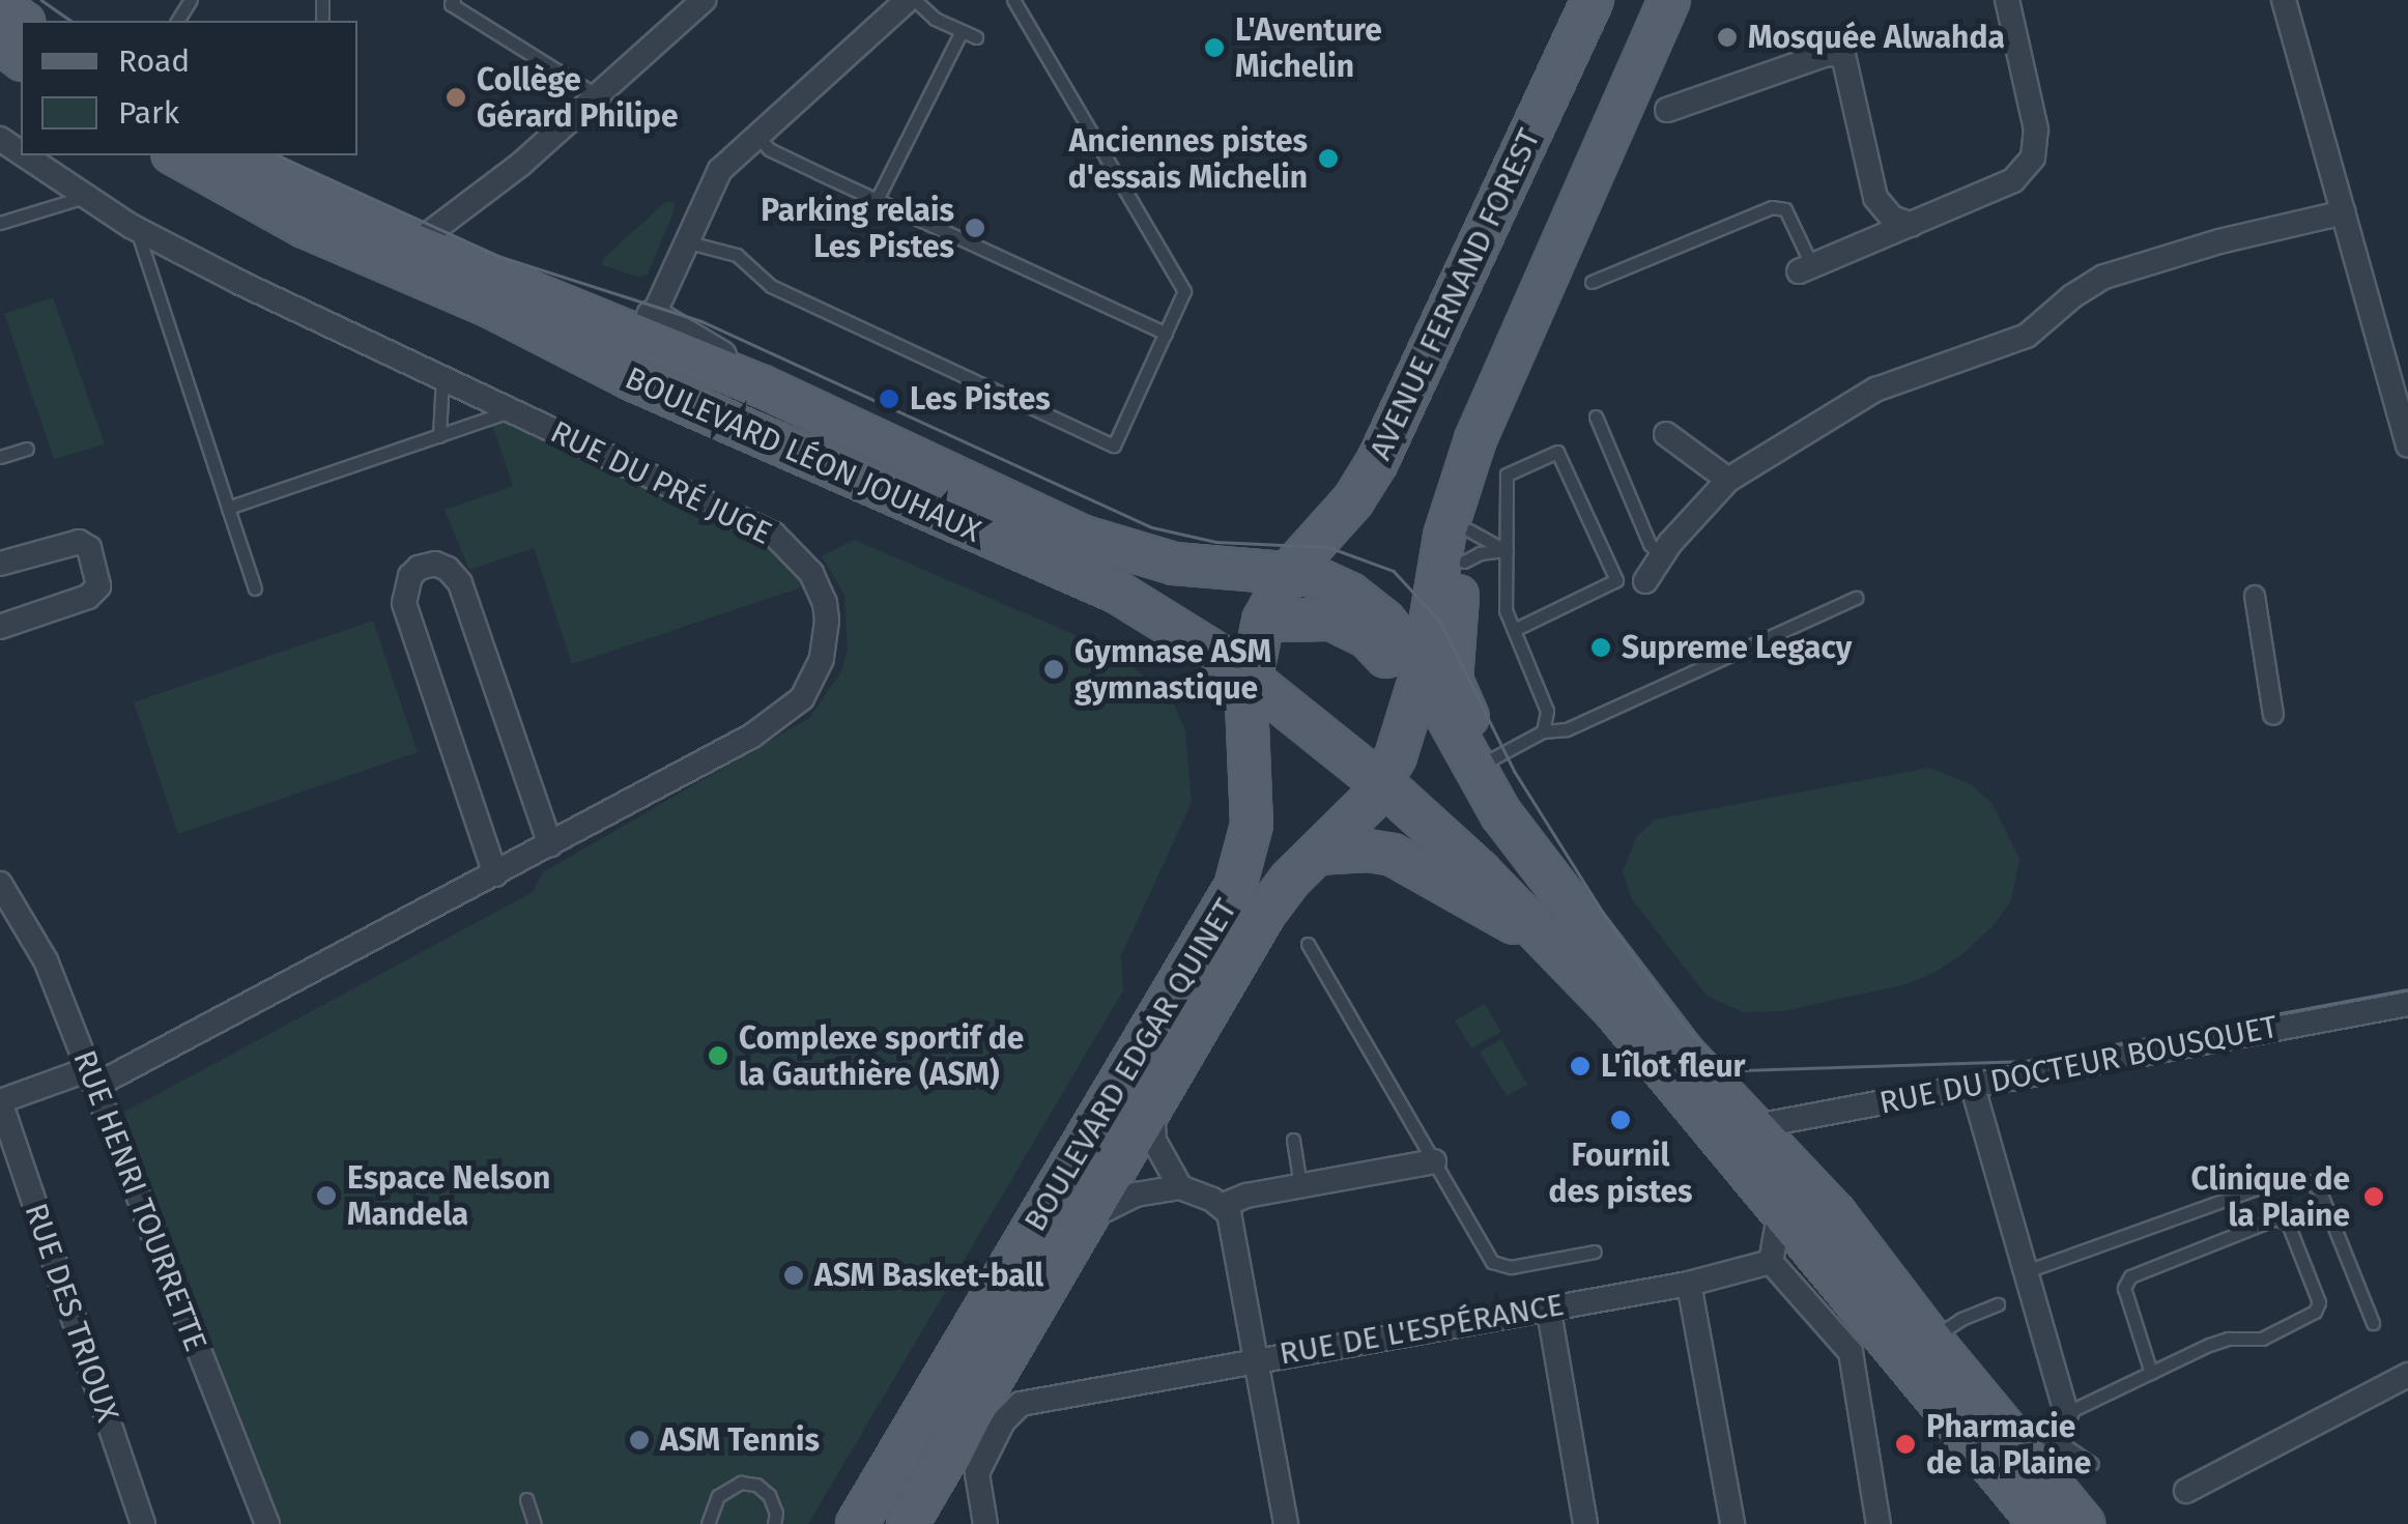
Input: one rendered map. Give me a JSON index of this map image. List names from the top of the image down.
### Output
{
  "streets": {
    "main road": ["AVENUE FERNAND FOREST", "BOULEVARD LÉON JOUHAUX", "BOULEVARD EDGAR QUINET"],
    "street": [
      "RUE DU PRÉ JUGE",
      "RUE DU DOCTEUR BOUSQUET",
      "RUE HENRI TOURRETTE",
      "RUE DES TRIOUX",
      "RUE DE L'ESPÉRANCE"
    ]
  },
  "crossings": [
    ["AVENUE FERNAND FOREST", "BOULEVARD LÉON JOUHAUX"],
    ["AVENUE FERNAND FOREST", "BOULEVARD EDGAR QUINET"],
    ["BOULEVARD LÉON JOUHAUX", "BOULEVARD EDGAR QUINET"],
    ["RUE DU PRÉ JUGE", "RUE HENRI TOURRETTE"],
    ["RUE DU PRÉ JUGE", "RUE DES TRIOUX"],
    ["RUE HENRI TOURRETTE", "RUE DES TRIOUX"]
  ],
  "places": [
    "Mosquée Alwahda",
    "L'Aventure Michelin",
    "Collège Gérard Philipe",
    "Anciennes pistes d'essais Michelin",
    "Parking relais Les Pistes",
    "Les Pistes",
    "Supreme Legacy",
    "Gymnase ASM gymnastique",
    "Complexe sportif de la Gauthière (ASM)",
    "L'îlot fleur",
    "Fournil des pistes",
    "Espace Nelson Mandela",
    "Clinique de la Plaine",
    "ASM Basket-ball",
    "ASM Tennis",
    "Pharmacie de la Plaine"
  ],
  "legend": ["Road", "Park"]
}
